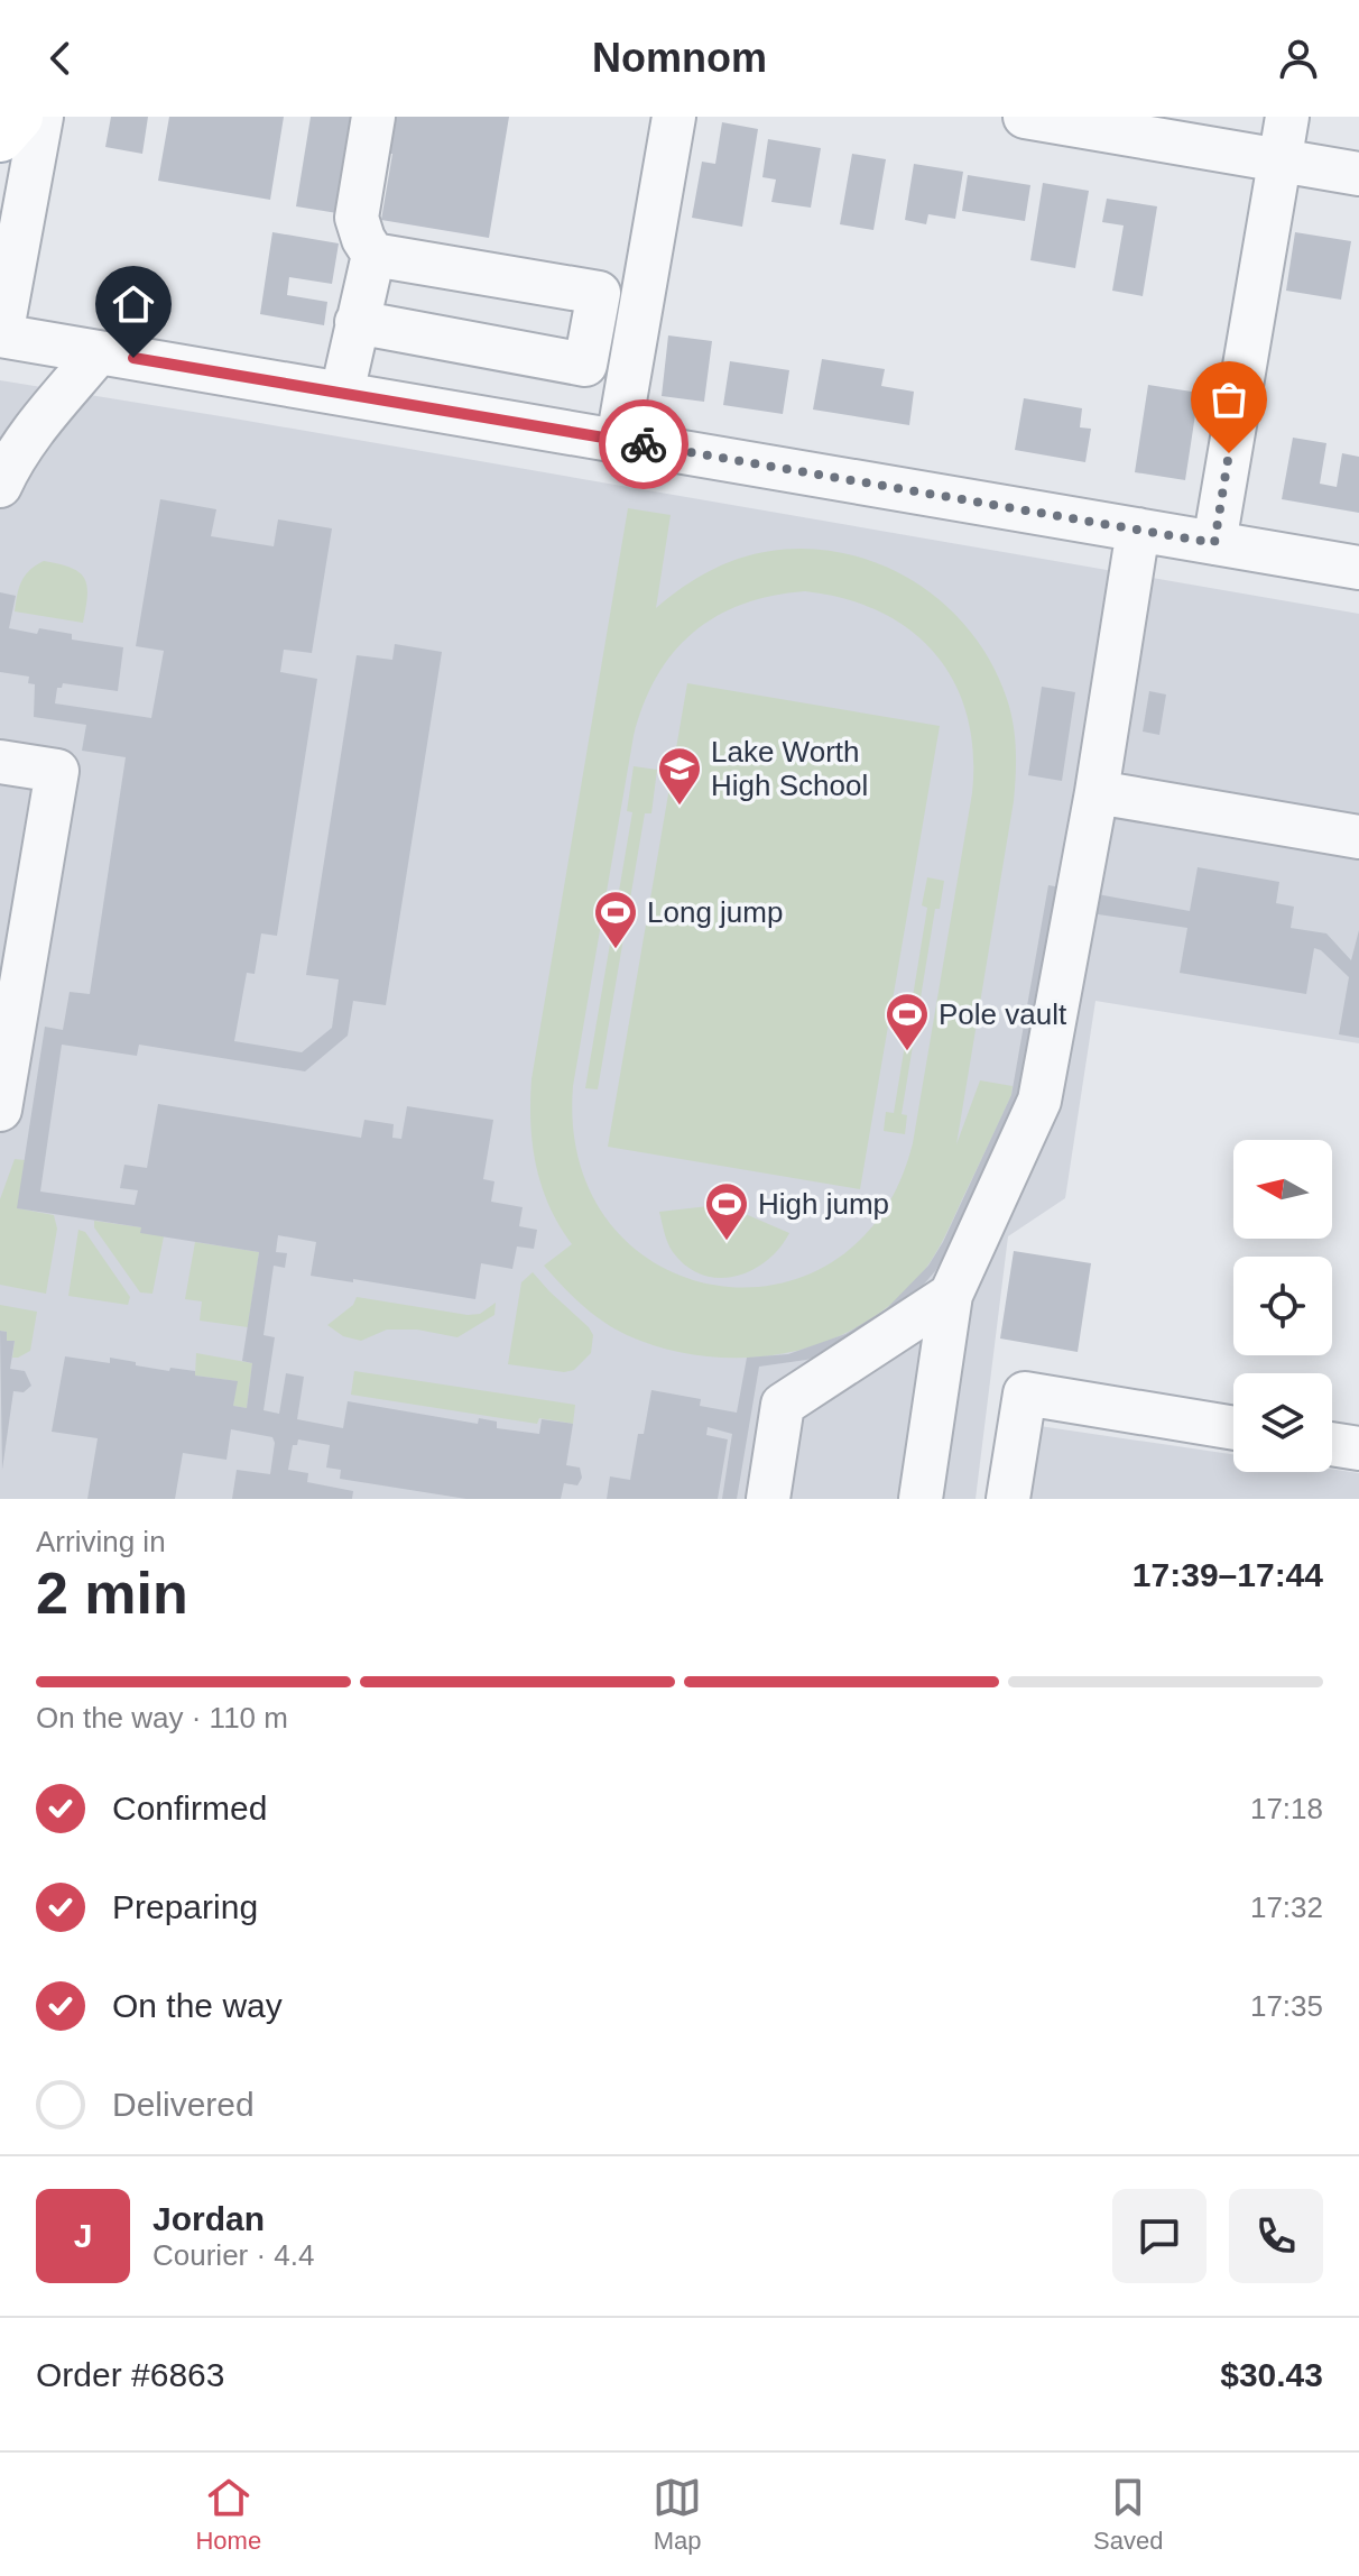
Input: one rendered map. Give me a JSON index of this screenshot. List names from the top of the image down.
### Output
{
  "places": {
    "school or university": ["Lake Worth High School"],
    "sports": ["Long jump", "Pole vault", "High jump"]
  },
  "north": "left",
  "page": {
    "header": "Nomnom",
    "heading": ["2 min", "Arriving in", "17:39–17:44"],
    "panel": [
      "Jordan",
      "Courier · 4.4",
      "Order #6863",
      "$30.43"
    ],
    "bar": "On the way · 110 m",
    "list": [
      ["Confirmed", "17:18"],
      ["Preparing", "17:32"],
      ["On the way", "17:35"],
      "Delivered"
    ],
    "round": "J",
    "tabs": ["Home", "Map", "Saved"]
  }
}
